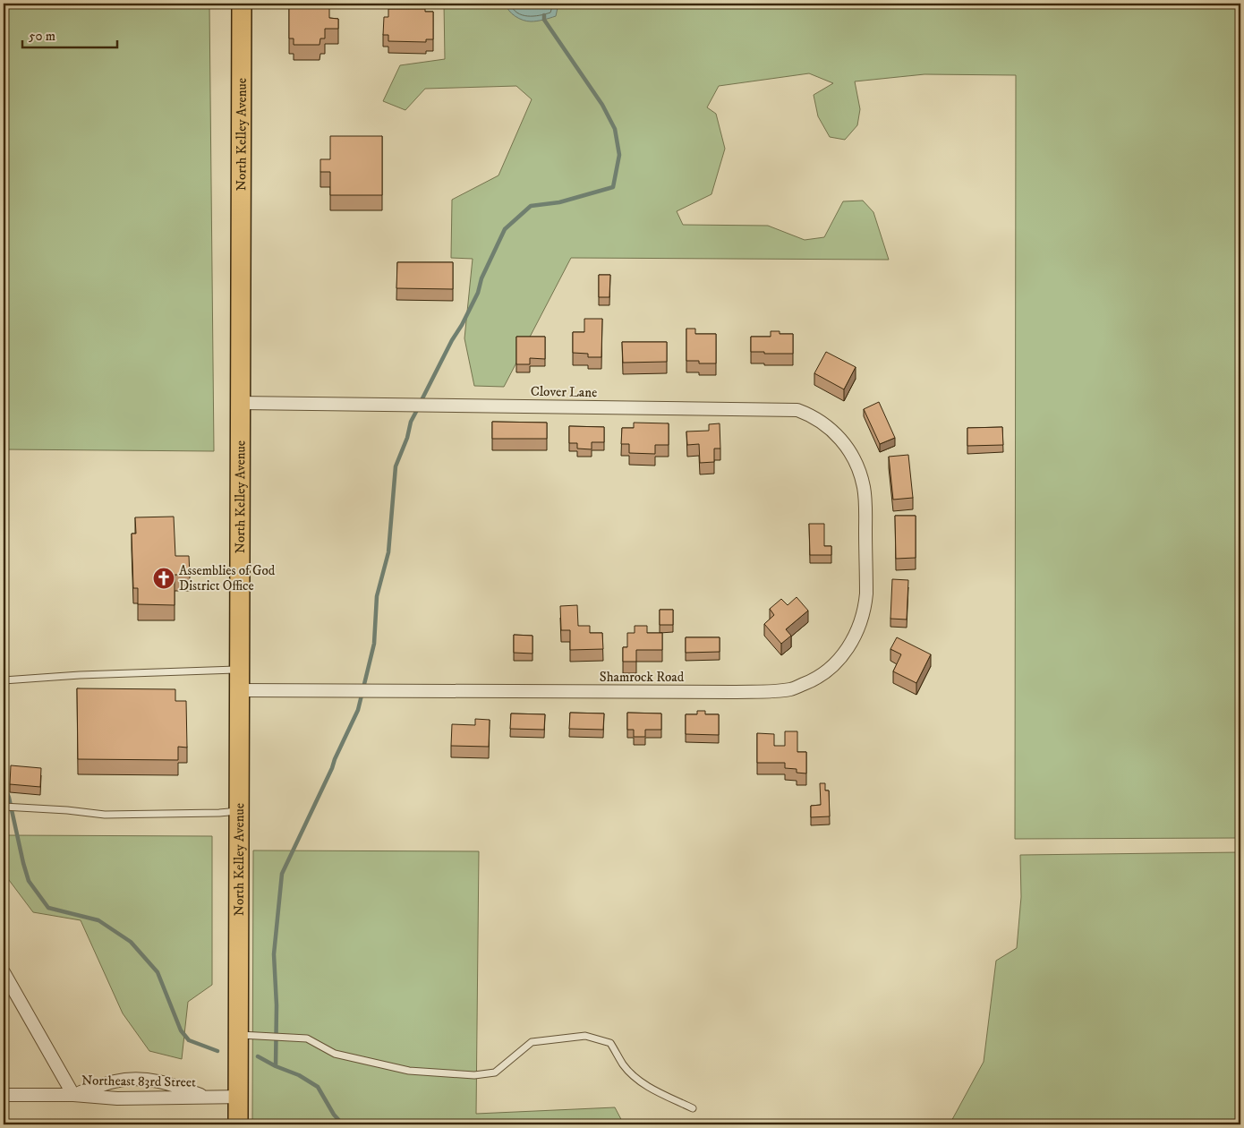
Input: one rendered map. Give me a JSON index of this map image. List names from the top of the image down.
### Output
{
  "streets": {
    "main road": ["North Kelley Avenue"],
    "street": ["Clover Lane", "Shamrock Road", "Northeast 83rd Street"]
  },
  "crossings": [
    ["North Kelley Avenue", "Clover Lane"],
    ["North Kelley Avenue", "Shamrock Road"],
    ["North Kelley Avenue", "Northeast 83rd Street"],
    ["Clover Lane", "Shamrock Road"]
  ],
  "places": {
    "church": ["Assemblies of God District Office"]
  },
  "scale_bar": "50 m"
}
